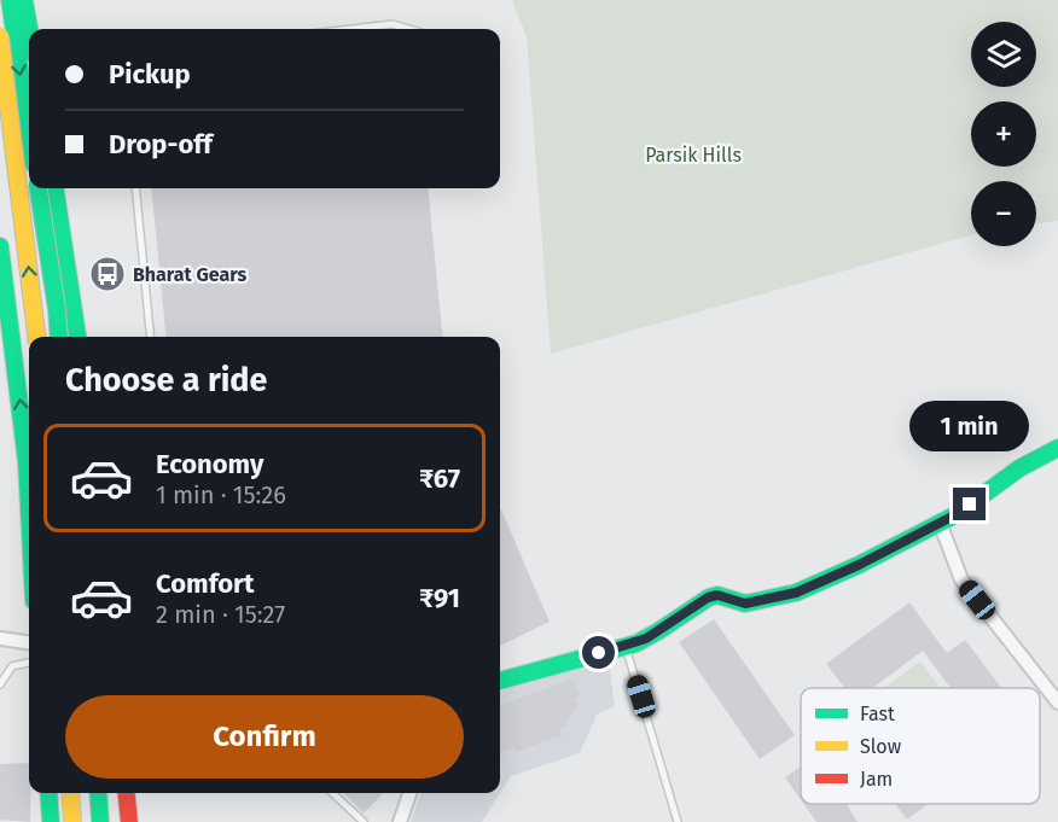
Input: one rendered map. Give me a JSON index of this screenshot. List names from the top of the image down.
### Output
{
  "parks": ["Parsik Hills"],
  "places": {
    "bus stop": ["Bharat Gears"]
  },
  "legend": ["Fast", "Slow", "Jam"],
  "page": {
    "map_buttons": ["+", "−"],
    "banner": ["Pickup", "Drop-off"],
    "heading": "Choose a ride",
    "bubble": "1 min",
    "list": [
      {
        "name": "Economy",
        "note": "1 min · 15:26",
        "value": "₹67"
      },
      {
        "name": "Comfort",
        "note": "2 min · 15:27",
        "value": "₹91"
      }
    ],
    "buttons": "Confirm"
  }
}
